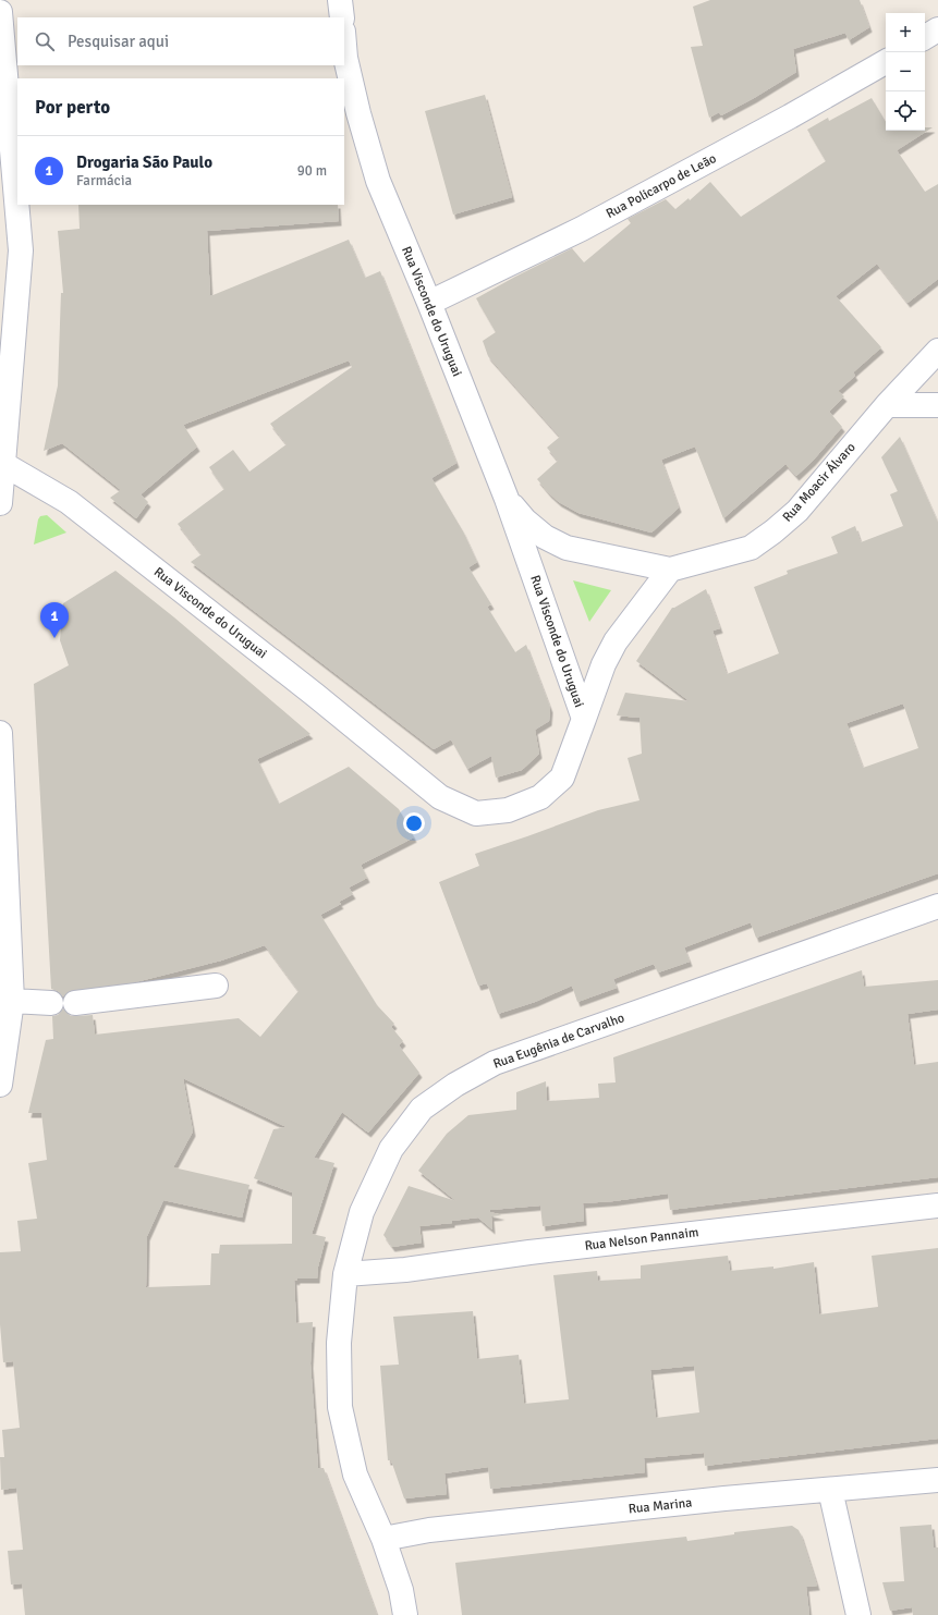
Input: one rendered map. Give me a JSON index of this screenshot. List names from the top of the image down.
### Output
{
  "streets": {
    "street": [
      "Rua Policarpo de Leão",
      "Rua Visconde do Uruguai",
      "Rua Moacir Álvaro",
      "Rua Eugênia de Carvalho",
      "Rua Nelson Pannaim",
      "Rua Marina"
    ]
  },
  "crossings": [
    ["Rua Policarpo de Leão", "Rua Visconde do Uruguai"],
    ["Rua Visconde do Uruguai", "Rua Moacir Álvaro"],
    ["Rua Eugênia de Carvalho", "Rua Nelson Pannaim"],
    ["Rua Eugênia de Carvalho", "Rua Marina"]
  ],
  "page": {
    "map_buttons": ["+", "−"],
    "search": "Pesquisar aqui",
    "heading": "Por perto",
    "list": [
      {
        "mark": "1",
        "name": "Drogaria São Paulo",
        "note": "Farmácia",
        "value": "90 m"
      }
    ],
    "pins": "1"
  }
}
